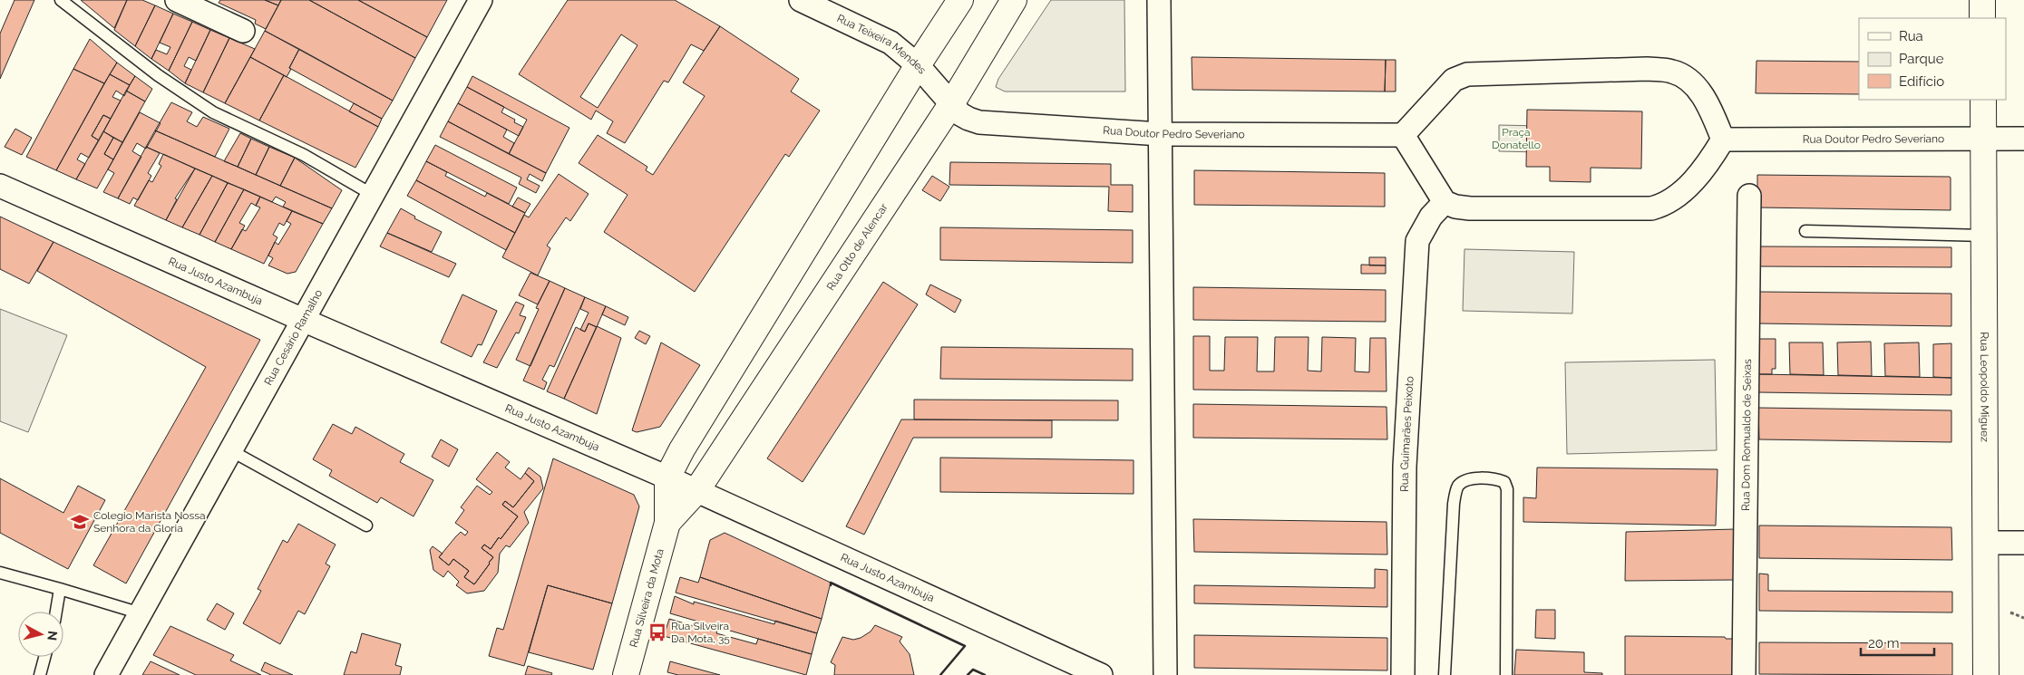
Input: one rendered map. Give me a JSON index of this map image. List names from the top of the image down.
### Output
{
  "streets": {
    "main road": ["Rua Otto de Alencar", "Rua Leopoldo Miguez", "Rua Silveira da Mota"],
    "street": [
      "Rua Teixeira Mendes",
      "Rua Doutor Pedro Severiano",
      "Rua Justo Azambuja",
      "Rua Cesário Ramalho",
      "Rua Guimarães Peixoto",
      "Rua Dom Romualdo de Seixas"
    ]
  },
  "crossings": [
    ["Rua Teixeira Mendes", "Rua Doutor Pedro Severiano"],
    ["Rua Teixeira Mendes", "Rua Otto de Alencar"],
    ["Rua Doutor Pedro Severiano", "Rua Otto de Alencar"],
    ["Rua Doutor Pedro Severiano", "Rua Leopoldo Miguez"],
    ["Rua Otto de Alencar", "Rua Justo Azambuja"],
    ["Rua Otto de Alencar", "Rua Silveira da Mota"],
    ["Rua Justo Azambuja", "Rua Cesário Ramalho"],
    ["Rua Justo Azambuja", "Rua Silveira da Mota"]
  ],
  "parks": ["Praça Donatello"],
  "places": {
    "school or university": ["Colegio Marista Nossa Senhora da Gloria"],
    "bus stop": ["Rua Silveira Da Mota, 35"]
  },
  "legend": ["Rua", "Parque", "Edifício"],
  "scale_bar": "20 m",
  "north": "right"
}
